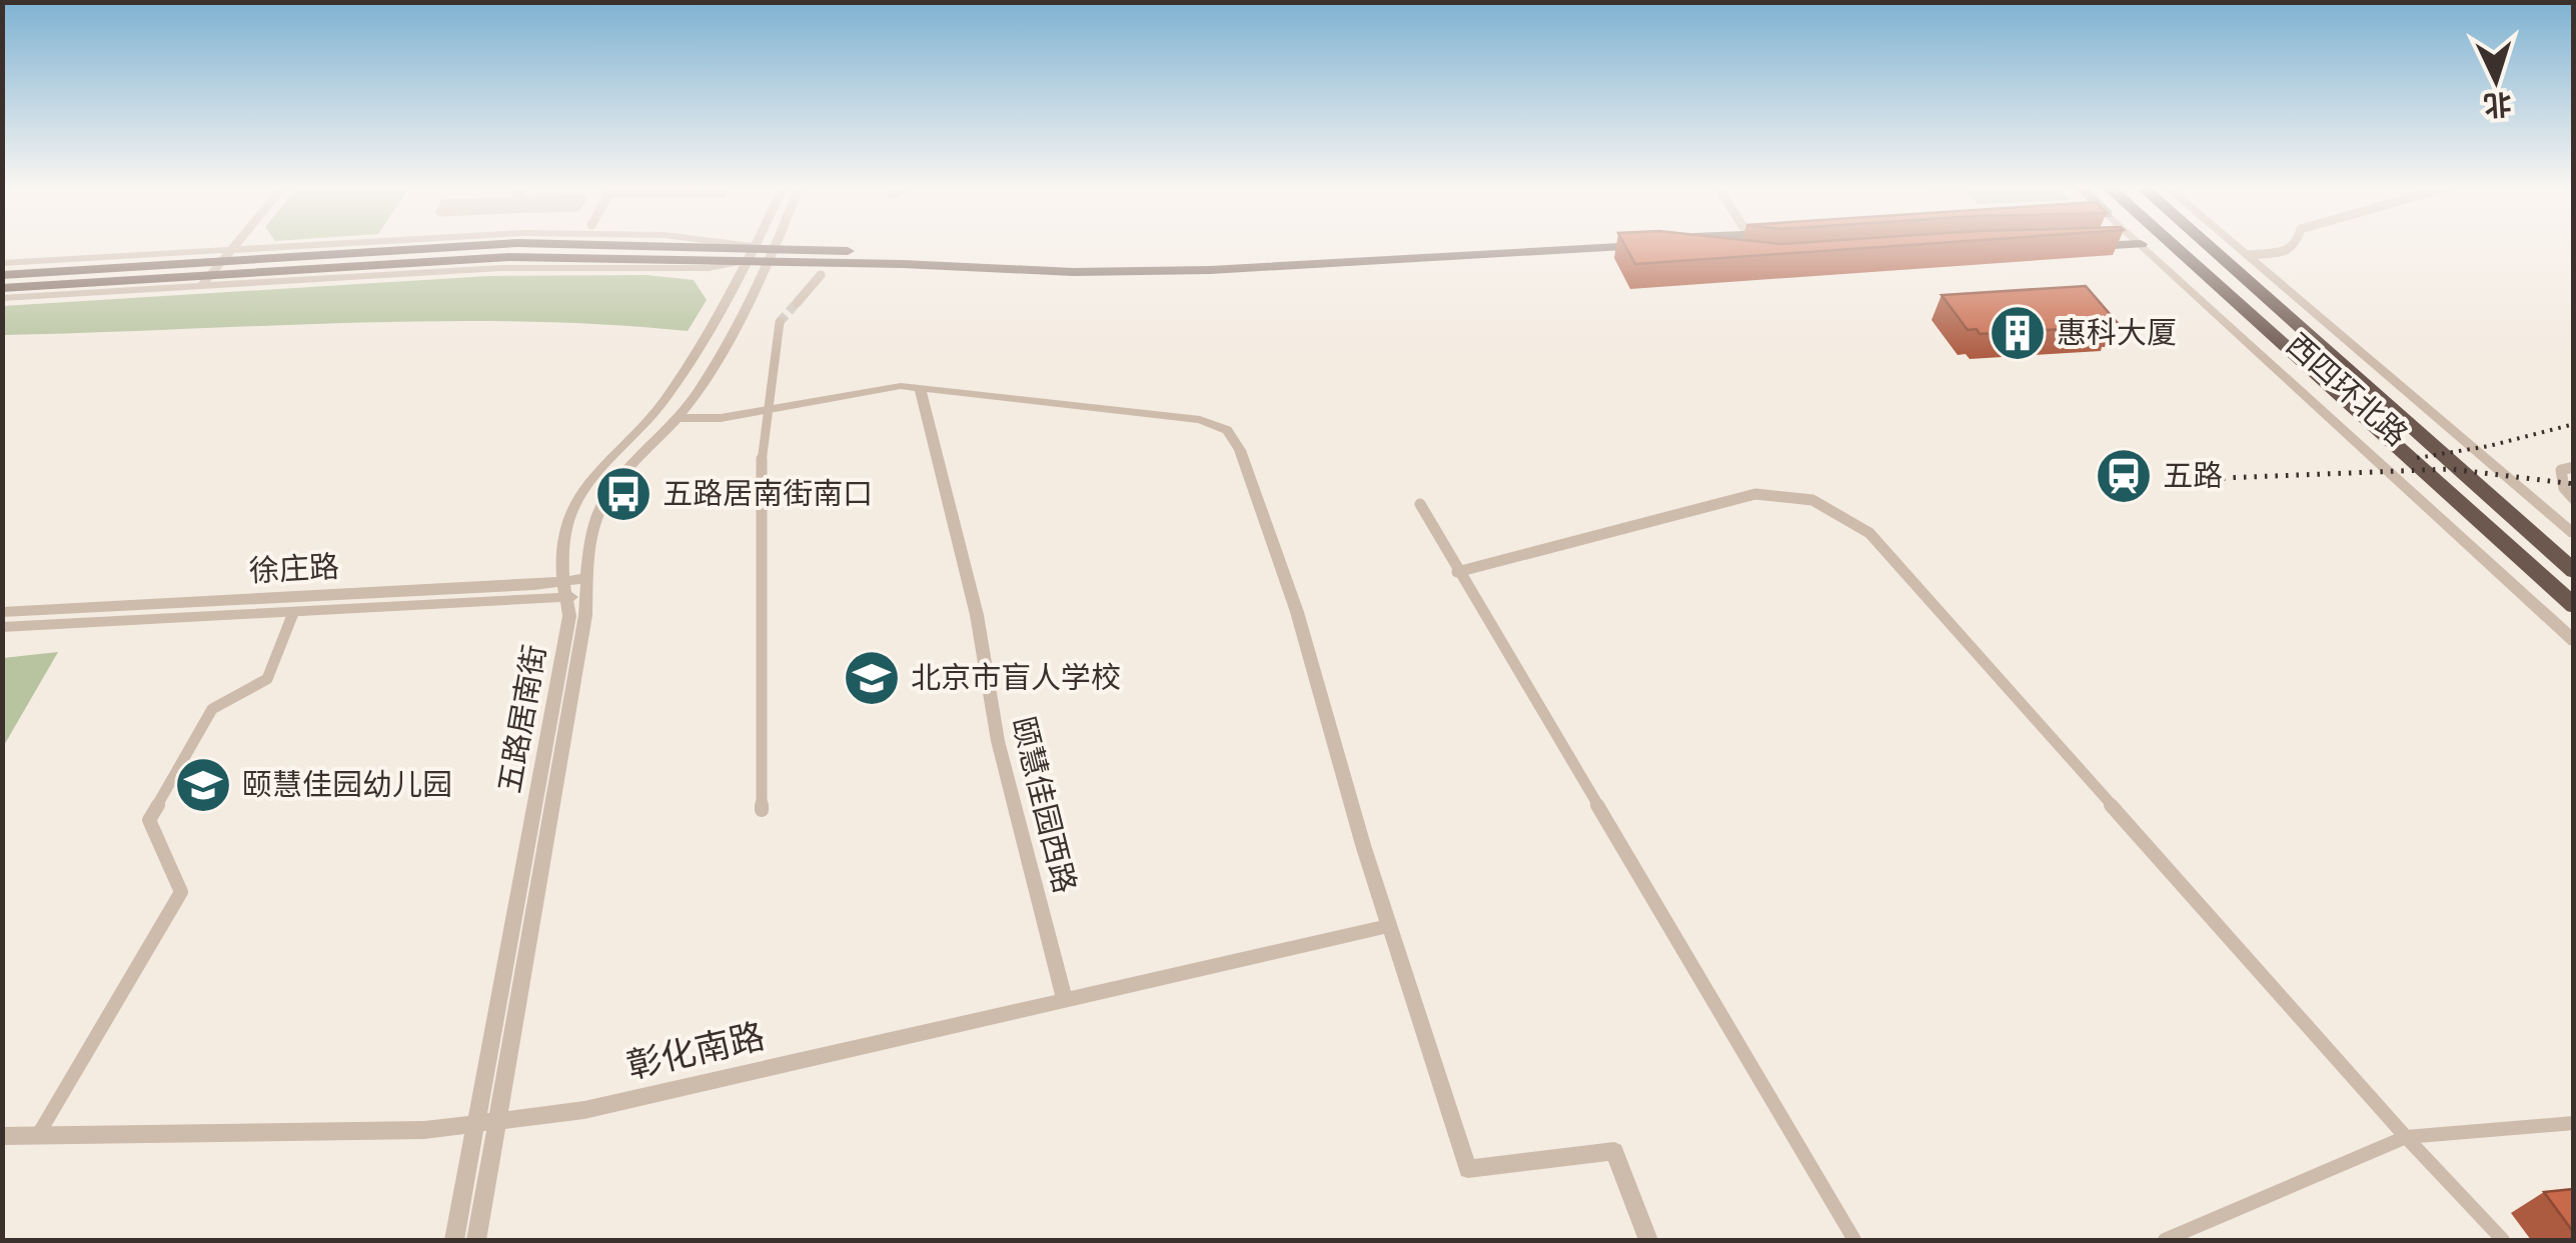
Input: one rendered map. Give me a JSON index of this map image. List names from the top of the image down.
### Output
{
  "streets": {
    "highway": ["西四环北路"],
    "street": [
      "徐庄路",
      "五路居南街",
      "颐慧佳园西路",
      "彰化南路"
    ]
  },
  "crossings": [
    ["徐庄路", "五路居南街"],
    ["五路居南街", "彰化南路"]
  ],
  "places": {
    "building": ["惠科大厦"],
    "station": ["五路"],
    "bus stop": ["五路居南街南口"],
    "school or university": ["北京市盲人学校", "颐慧佳园幼儿园"]
  },
  "north": "bottom"
}
